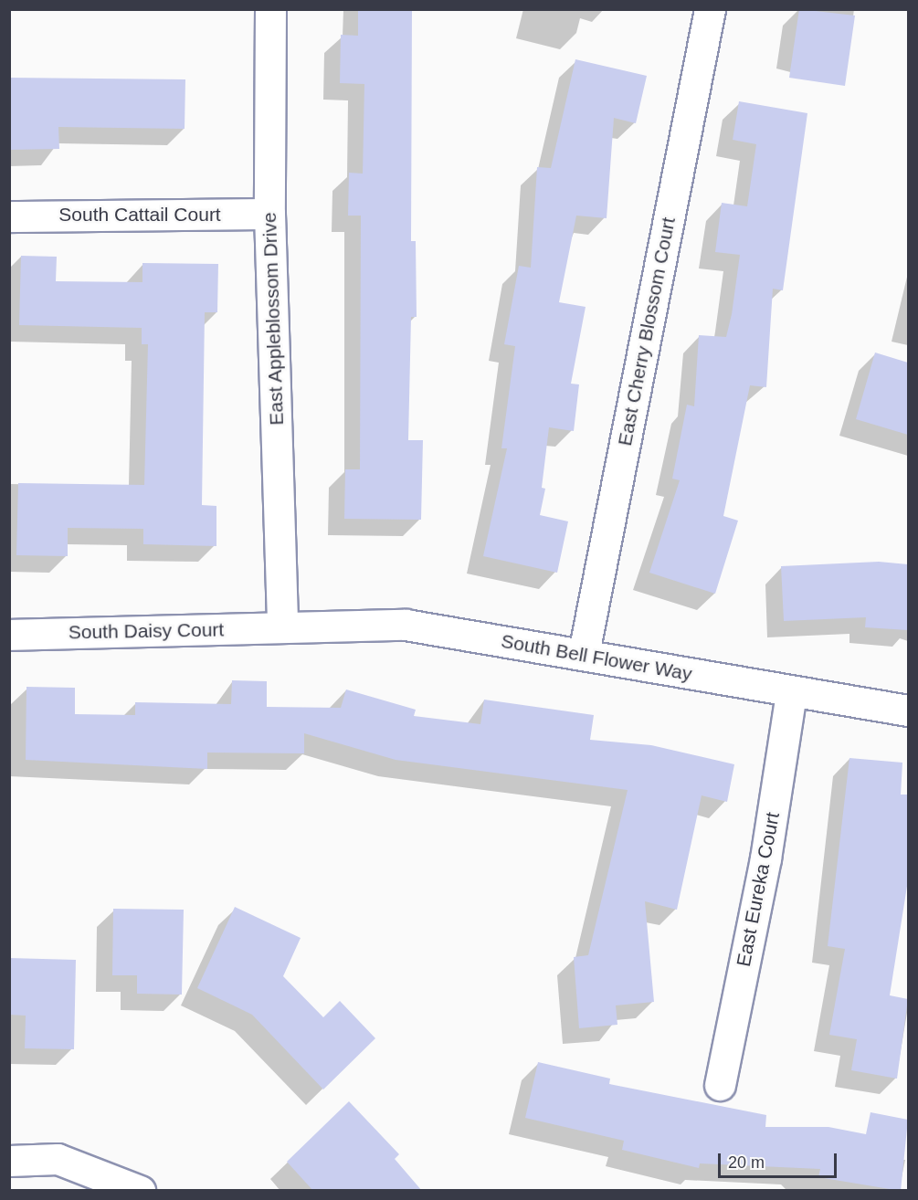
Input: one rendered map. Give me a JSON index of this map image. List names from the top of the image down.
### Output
{
  "streets": {
    "street": [
      "South Cattail Court",
      "East Appleblossom Drive",
      "East Cherry Blossom Court",
      "South Daisy Court",
      "South Bell Flower Way",
      "East Eureka Court"
    ]
  },
  "crossings": [
    ["South Cattail Court", "East Appleblossom Drive"],
    ["East Appleblossom Drive", "South Daisy Court"],
    ["East Appleblossom Drive", "South Bell Flower Way"],
    ["East Cherry Blossom Court", "South Bell Flower Way"],
    ["South Daisy Court", "South Bell Flower Way"],
    ["South Bell Flower Way", "East Eureka Court"]
  ],
  "scale_bar": "20 m"
}
